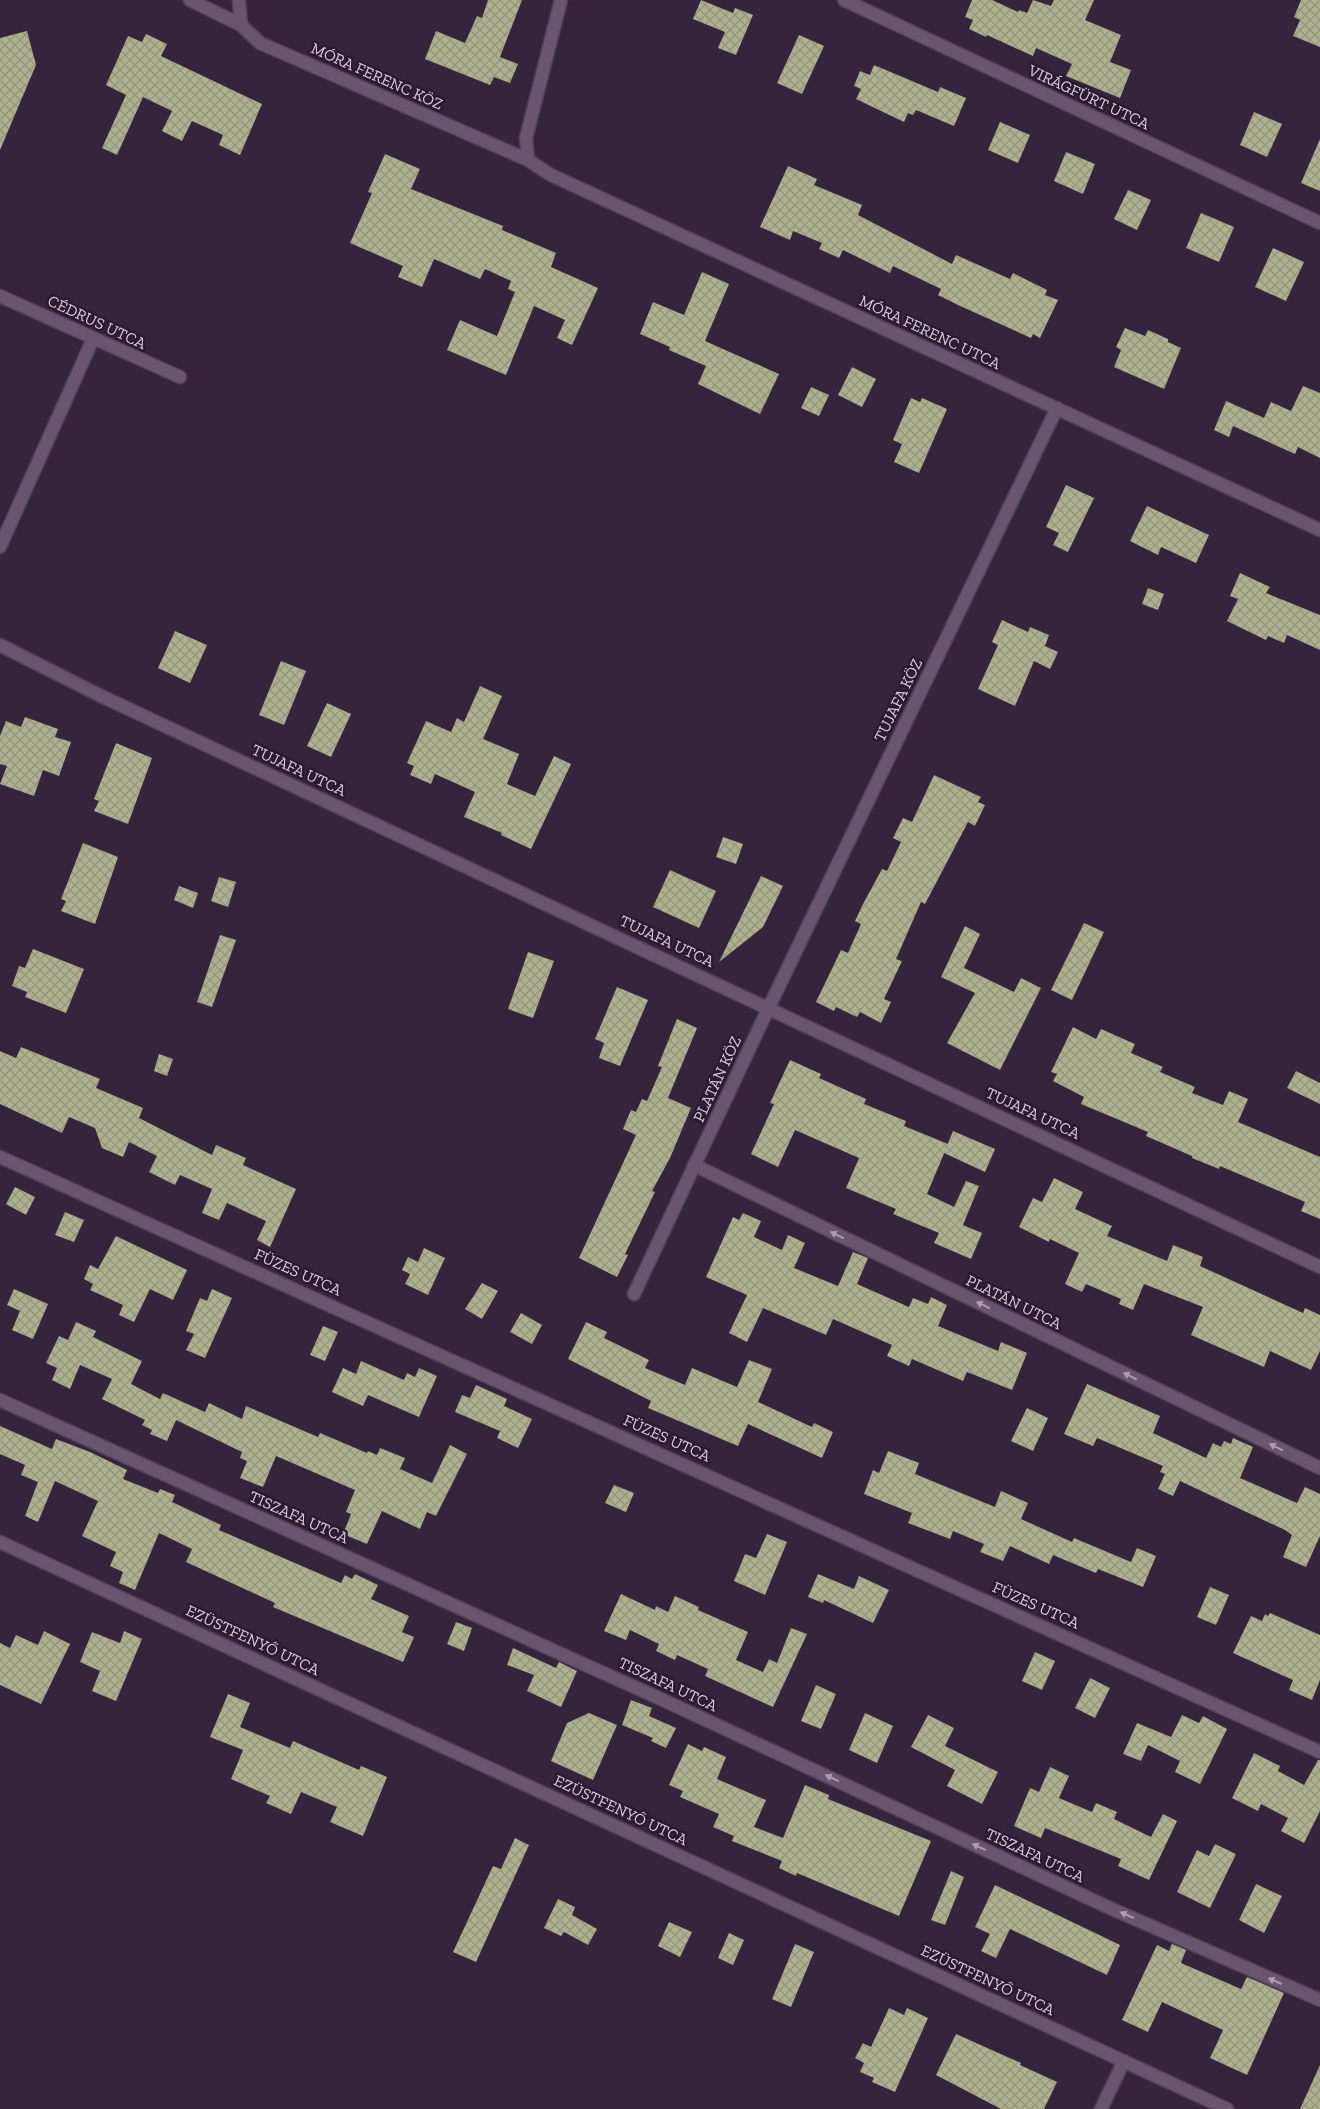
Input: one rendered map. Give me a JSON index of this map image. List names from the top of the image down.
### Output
{
  "streets": {
    "street": [
      "MÓRA FERENC KÖZ",
      "VIRÁGFÜRT UTCA",
      "CÉDRUS UTCA",
      "MÓRA FERENC UTCA",
      "TUJAFA KÖZ",
      "TUJAFA UTCA",
      "PLATÁN KÖZ",
      "FÜZES UTCA",
      "PLATÁN UTCA",
      "TISZAFA UTCA",
      "EZÜSTFENYŐ UTCA"
    ]
  },
  "crossings": [
    ["MÓRA FERENC KÖZ", "MÓRA FERENC UTCA"],
    ["MÓRA FERENC UTCA", "TUJAFA KÖZ"],
    ["TUJAFA KÖZ", "TUJAFA UTCA"],
    ["TUJAFA KÖZ", "PLATÁN KÖZ"],
    ["TUJAFA UTCA", "PLATÁN KÖZ"],
    ["PLATÁN KÖZ", "PLATÁN UTCA"]
  ],
  "one_way": ["PLATÁN UTCA", "TISZAFA UTCA"]
}
